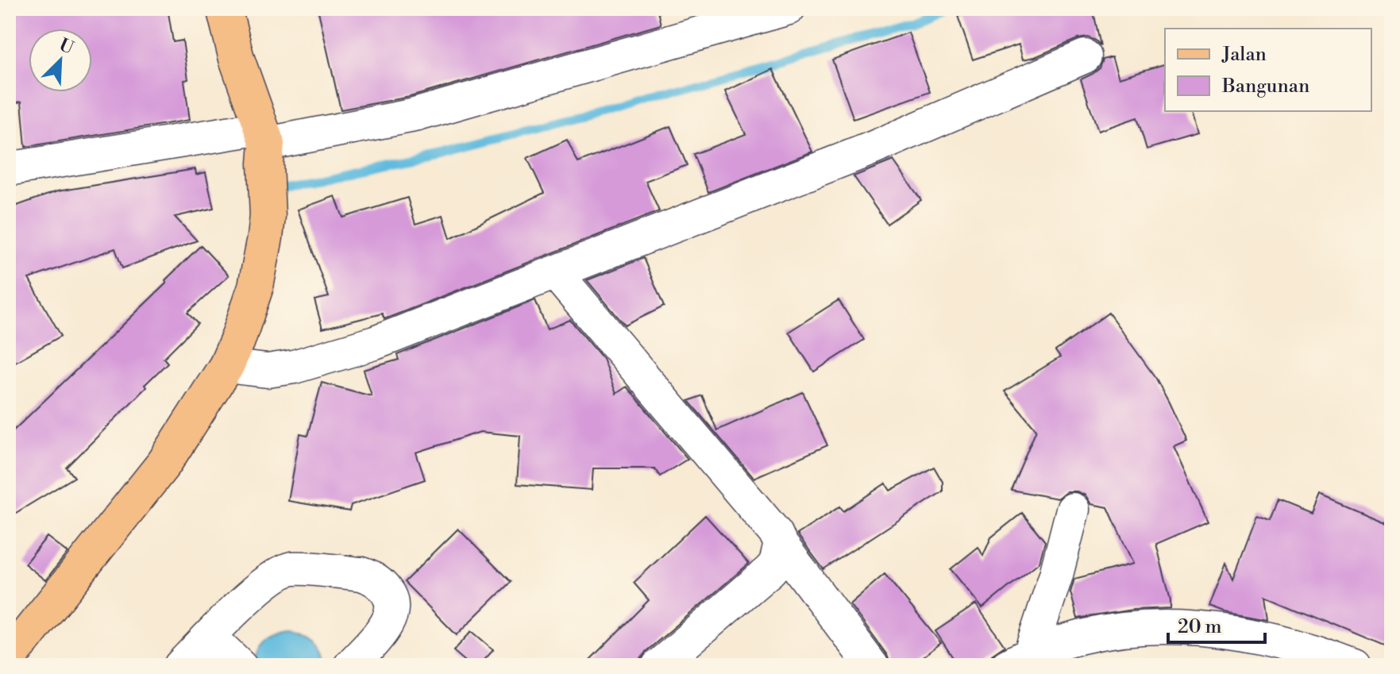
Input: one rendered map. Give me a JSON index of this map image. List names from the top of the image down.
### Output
{
  "legend": ["Jalan", "Bangunan"],
  "scale_bar": "20 m",
  "north": "top right"
}
